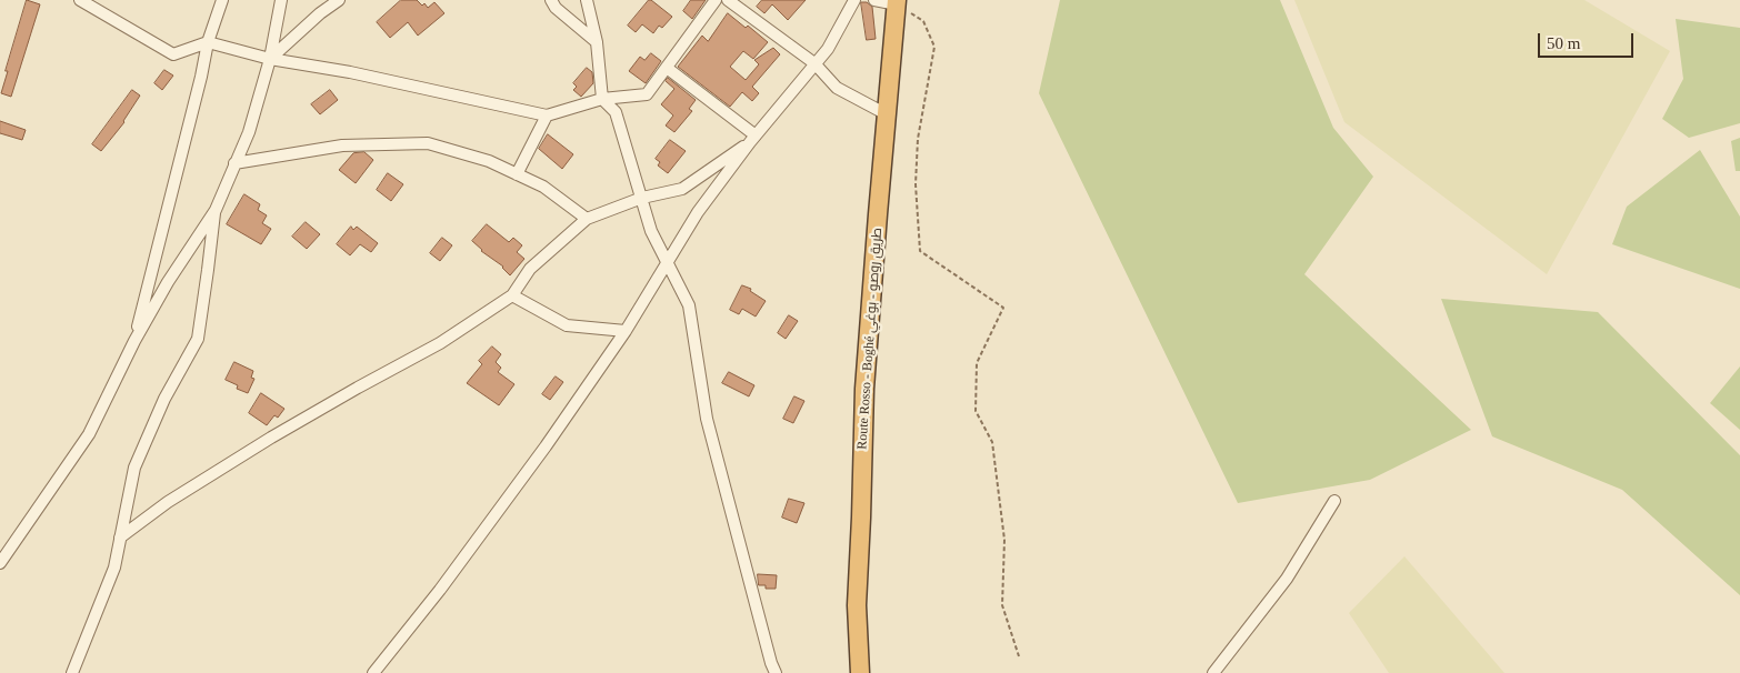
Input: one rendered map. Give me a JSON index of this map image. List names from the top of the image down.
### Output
{
  "streets": {
    "highway": ["Route Rosso - Boghé طريق روصو - بوغي"]
  },
  "scale_bar": "50 m"
}
